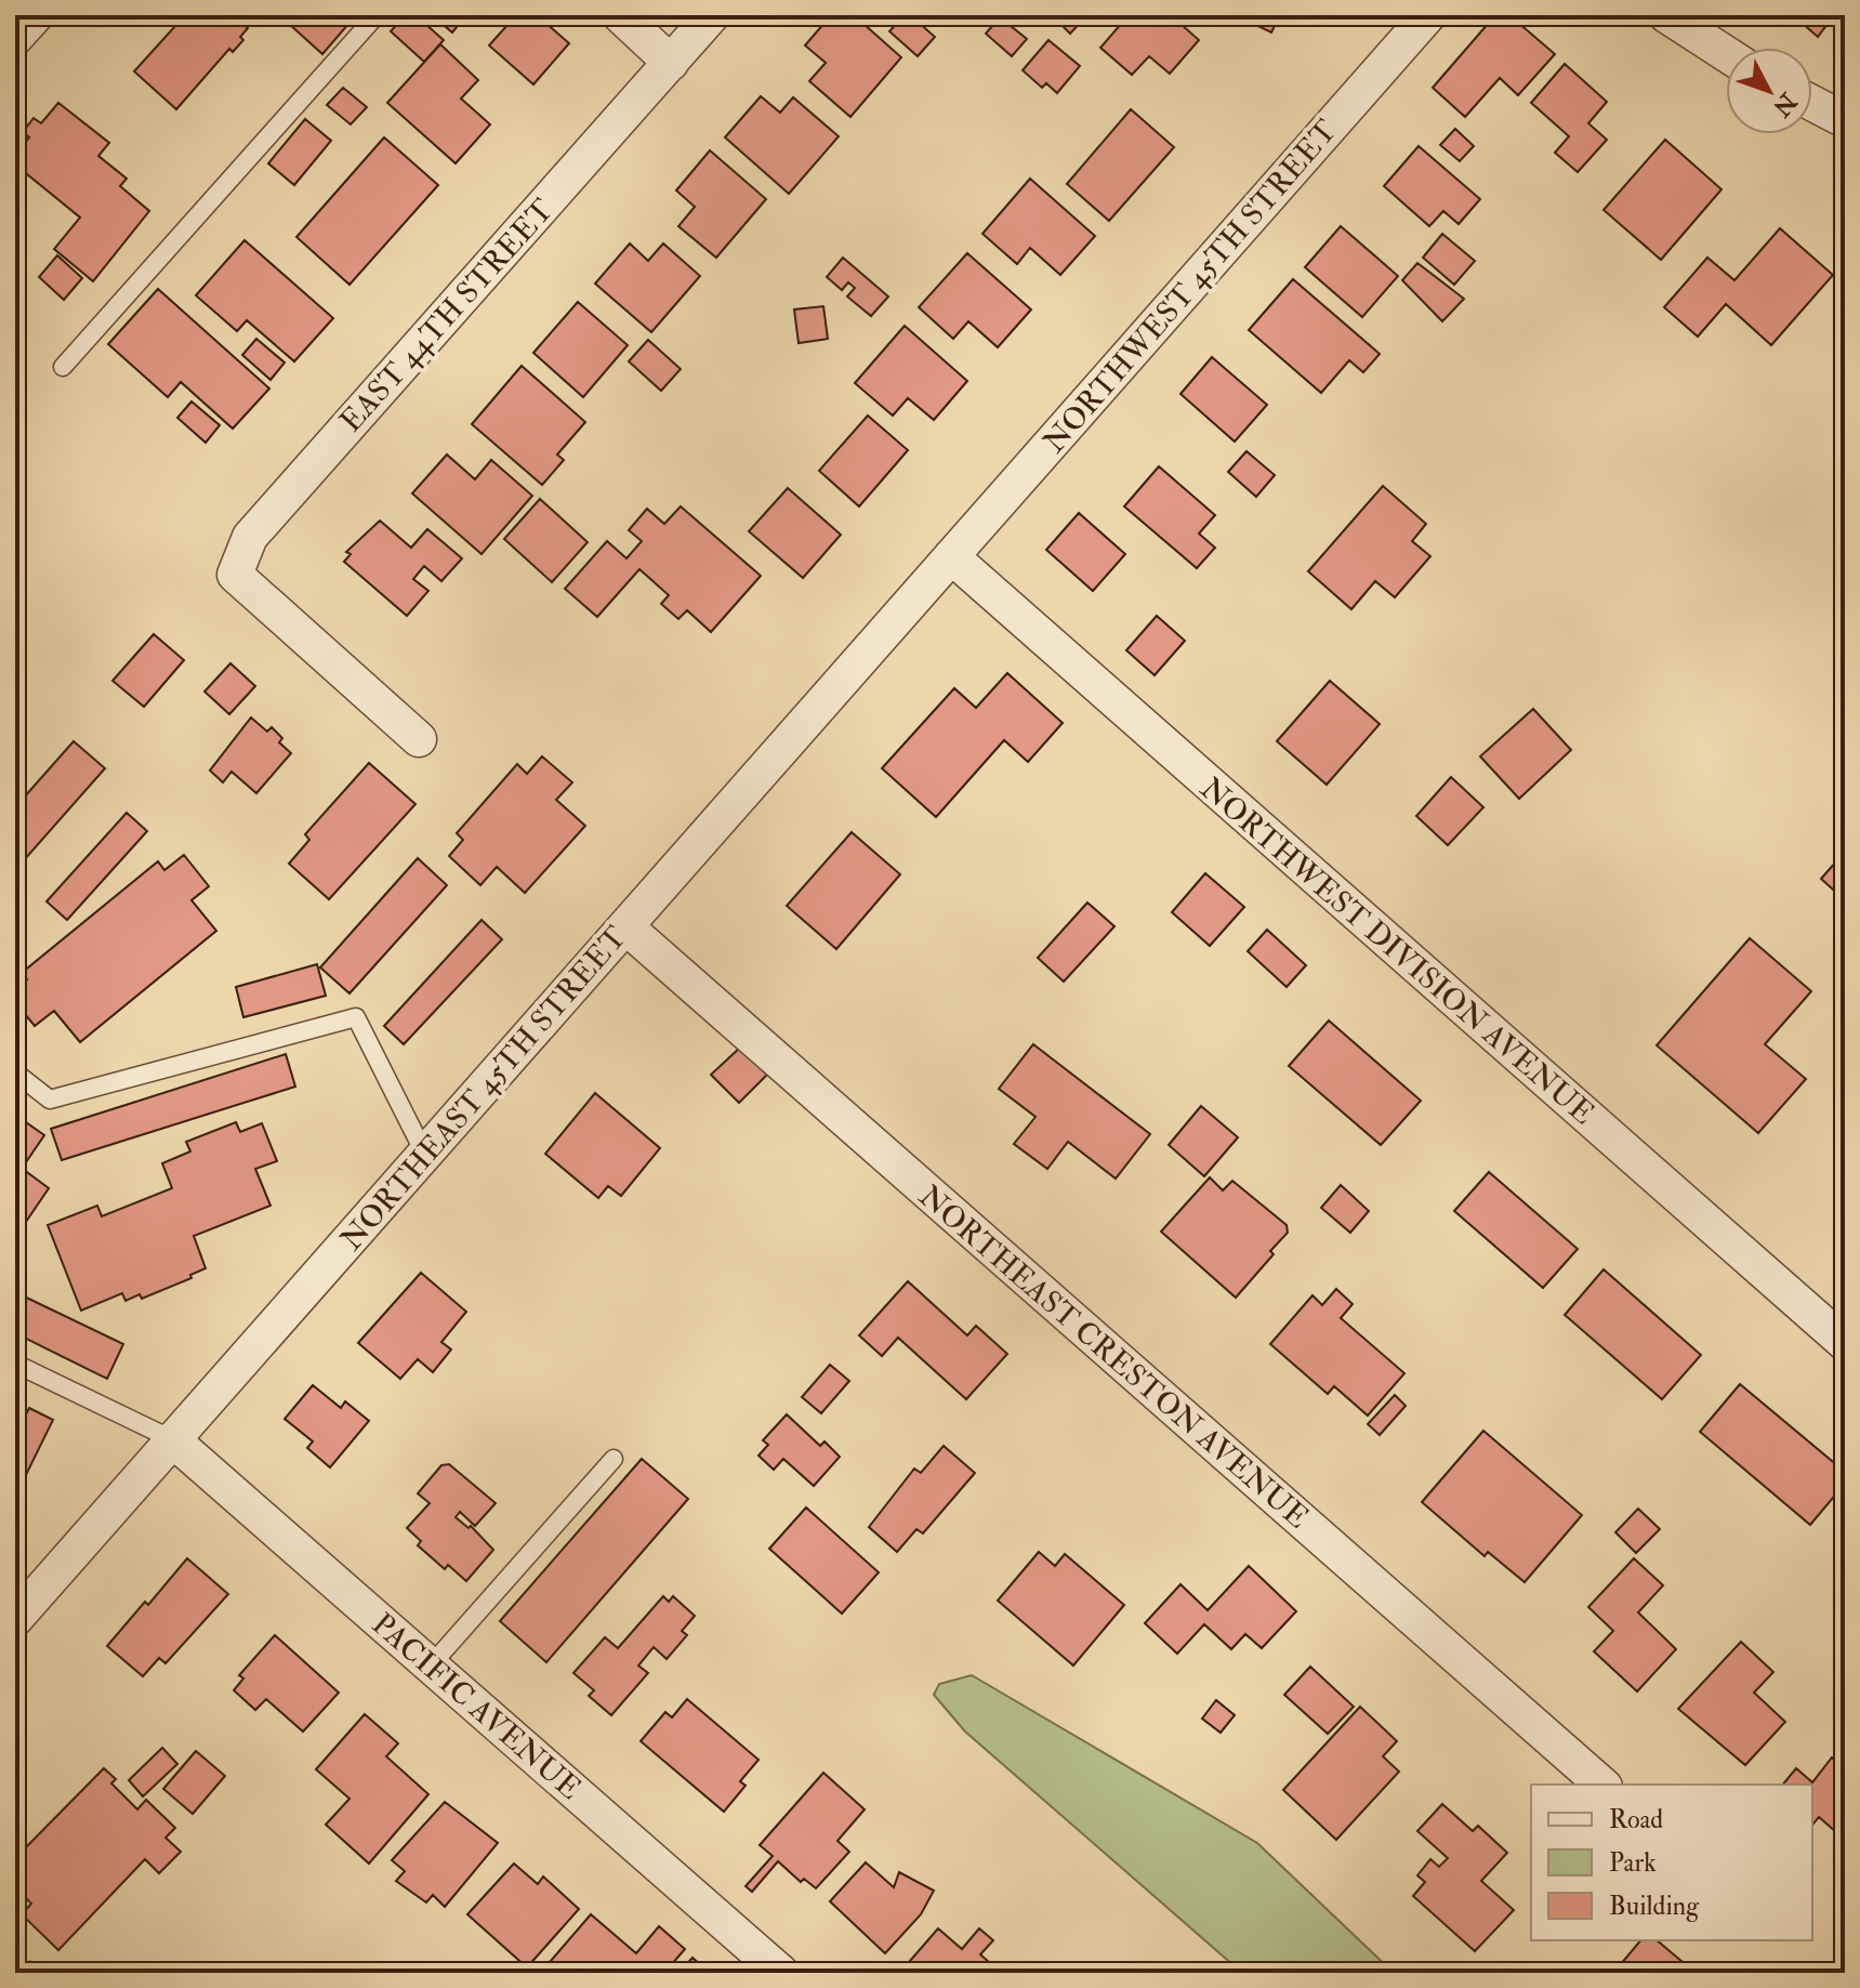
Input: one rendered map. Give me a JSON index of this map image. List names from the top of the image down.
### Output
{
  "streets": {
    "street": [
      "NORTHWEST 45TH STREET",
      "EAST 44TH STREET",
      "NORTHWEST DIVISION AVENUE",
      "NORTHEAST 45TH STREET",
      "NORTHEAST CRESTON AVENUE",
      "PACIFIC AVENUE"
    ]
  },
  "crossings": [
    ["NORTHWEST 45TH STREET", "NORTHWEST DIVISION AVENUE"],
    ["NORTHWEST 45TH STREET", "NORTHEAST 45TH STREET"],
    ["NORTHWEST DIVISION AVENUE", "NORTHEAST 45TH STREET"],
    ["NORTHEAST 45TH STREET", "NORTHEAST CRESTON AVENUE"],
    ["NORTHEAST 45TH STREET", "PACIFIC AVENUE"]
  ],
  "legend": ["Road", "Park", "Building"],
  "north": "bottom right"
}
